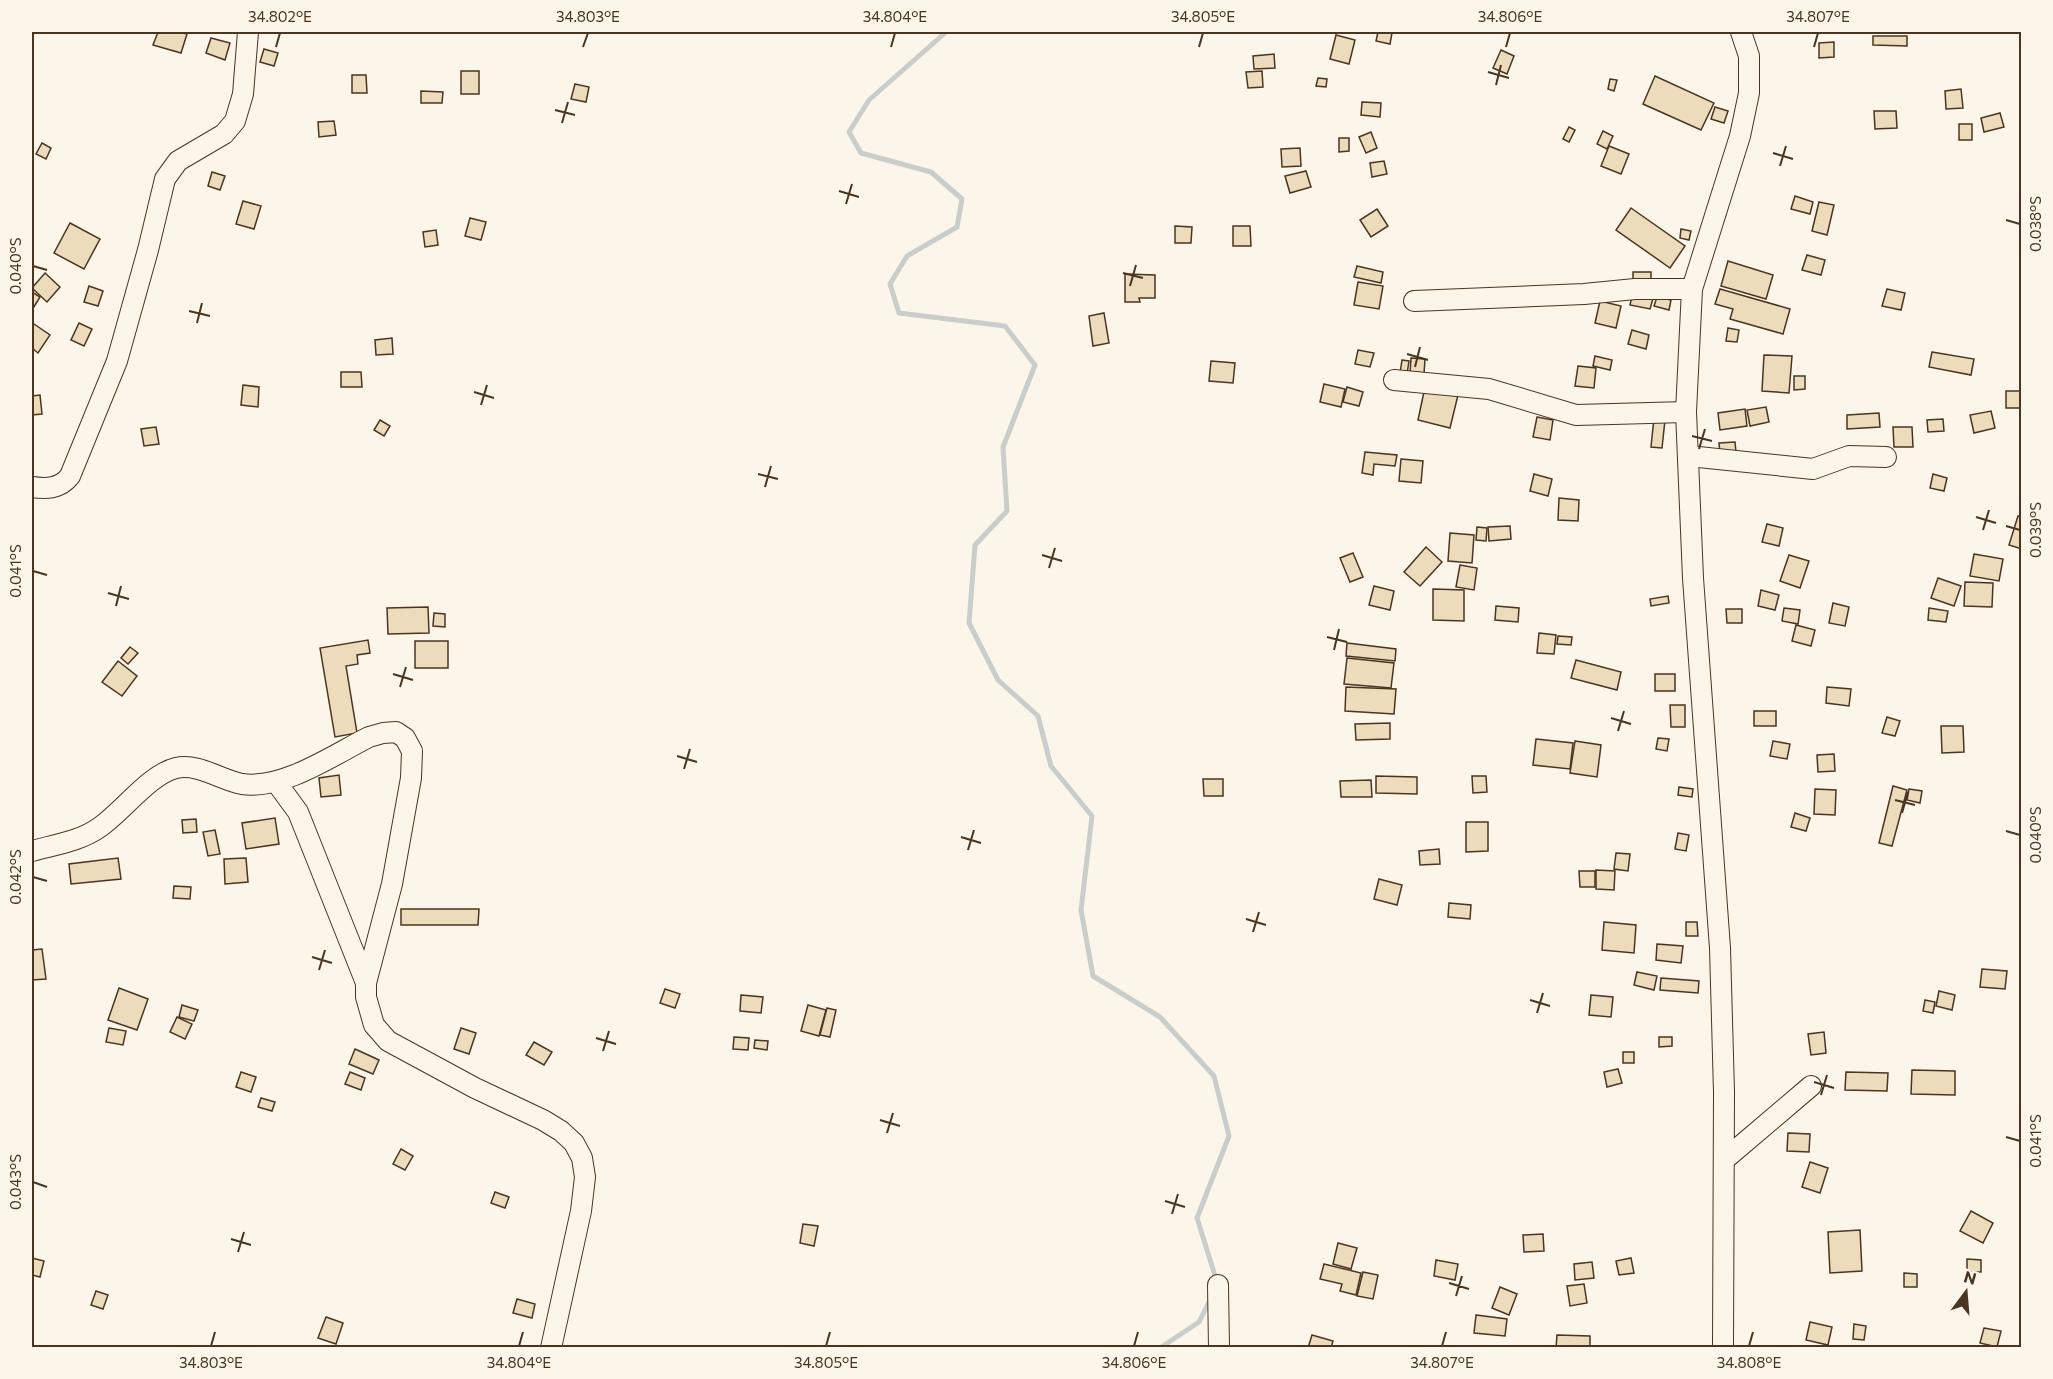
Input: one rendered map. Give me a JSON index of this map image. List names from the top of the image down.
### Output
{
  "north": "top",
  "coordinates": [
    "34.802°E",
    "34.803°E",
    "34.804°E",
    "34.805°E",
    "34.806°E",
    "34.807°E",
    "0.038°S",
    "0.040°S",
    "0.039°S",
    "0.041°S",
    "0.042°S",
    "0.043°S",
    "34.808°E"
  ]
}
